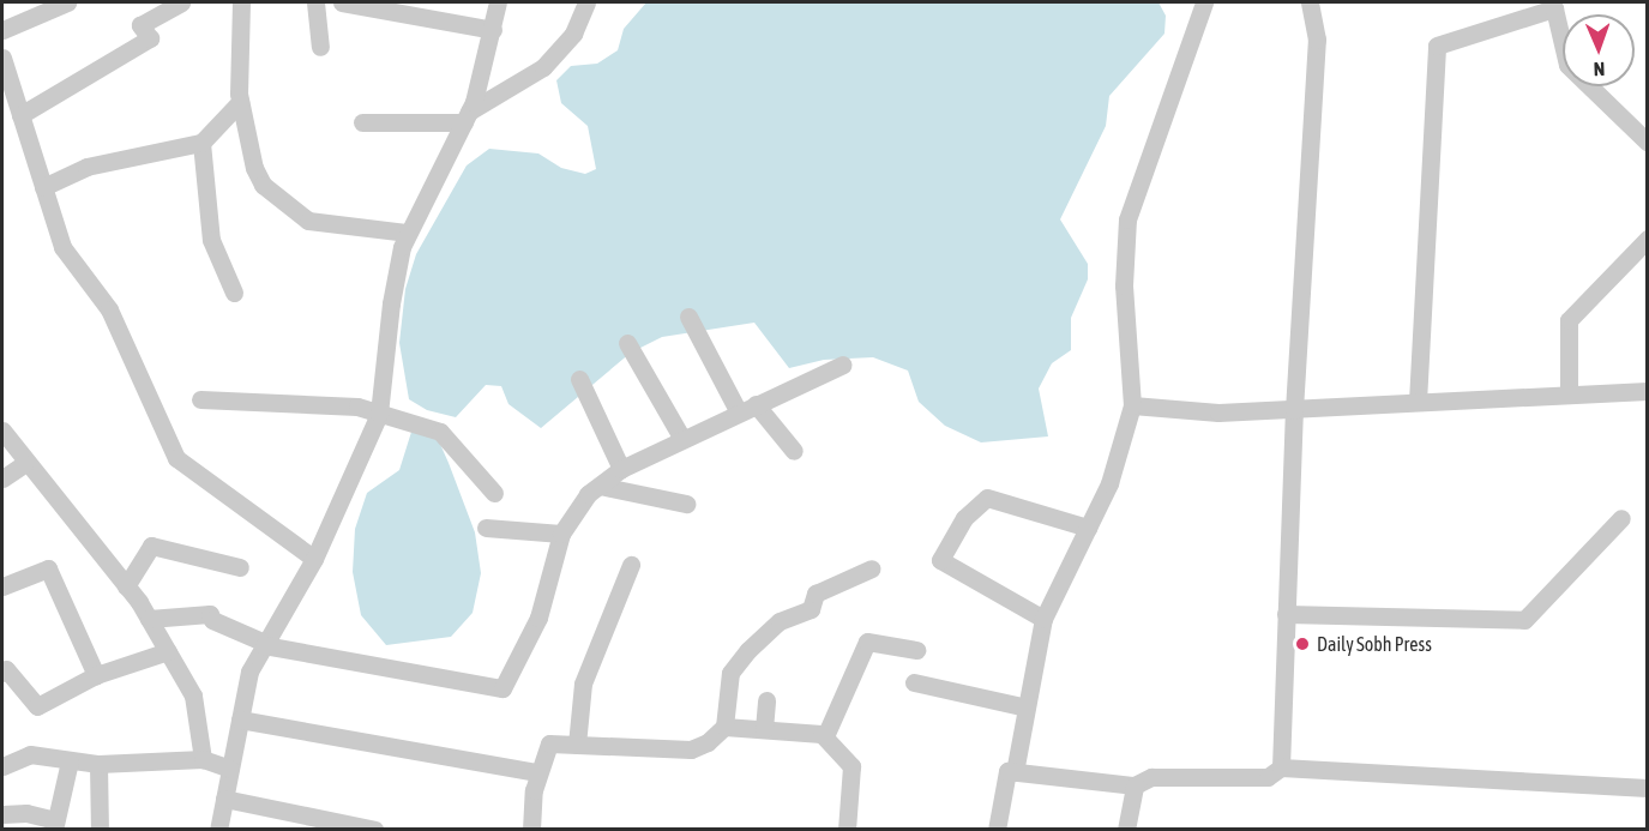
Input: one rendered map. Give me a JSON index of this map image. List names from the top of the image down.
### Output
{
  "places": ["Daily Sobh Press"],
  "north": "bottom"
}
